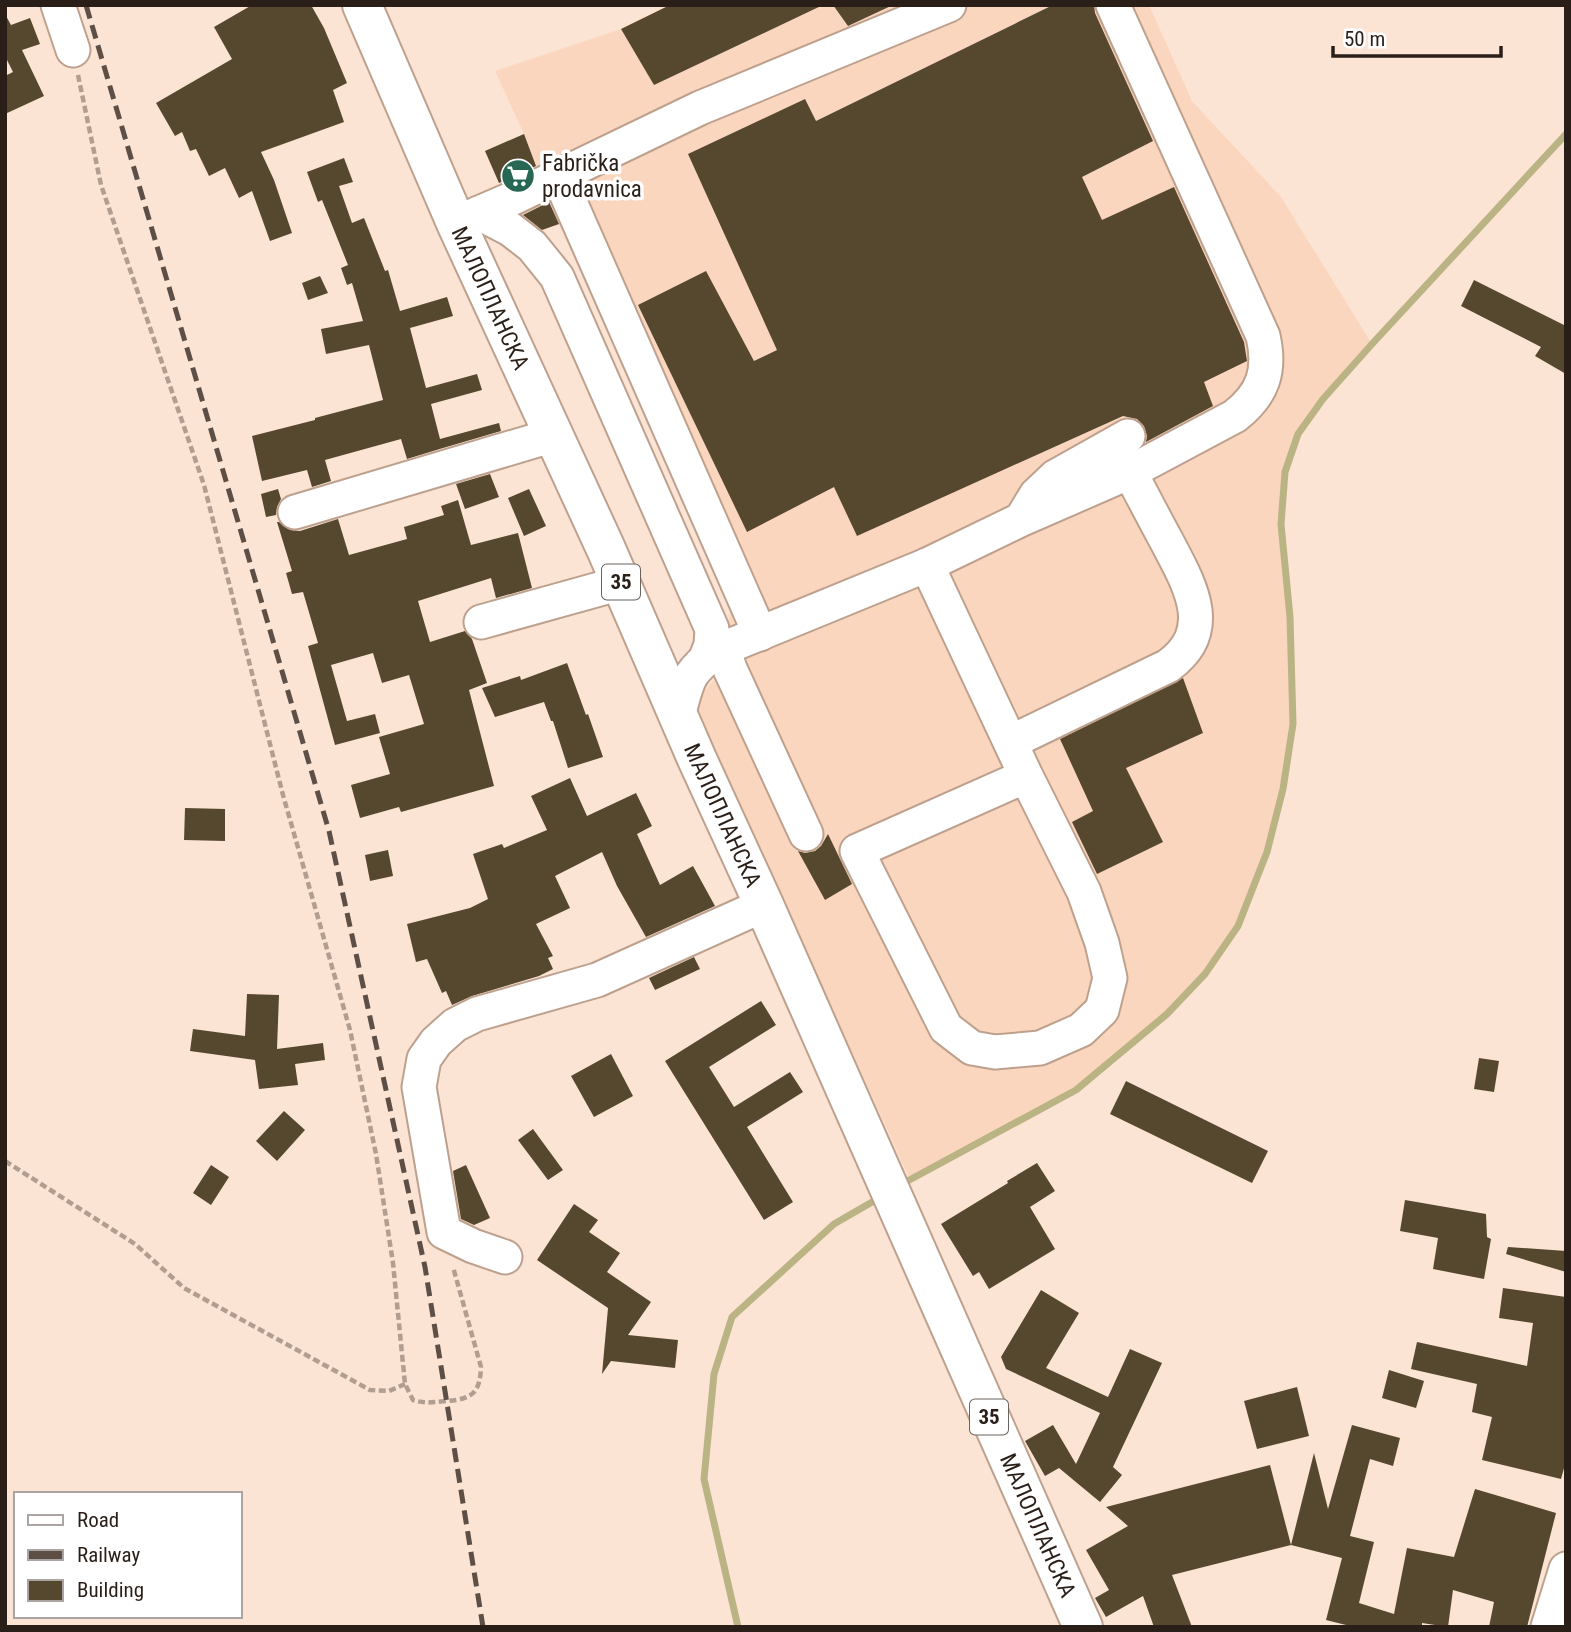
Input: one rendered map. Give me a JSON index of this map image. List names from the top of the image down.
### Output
{
  "streets": {
    "main road": ["МАЛОПЛАНСКА", "35"]
  },
  "places": {
    "supermarket": ["Fabrička prodavnica"]
  },
  "legend": ["Road", "Railway", "Building"],
  "scale_bar": "50 m"
}
